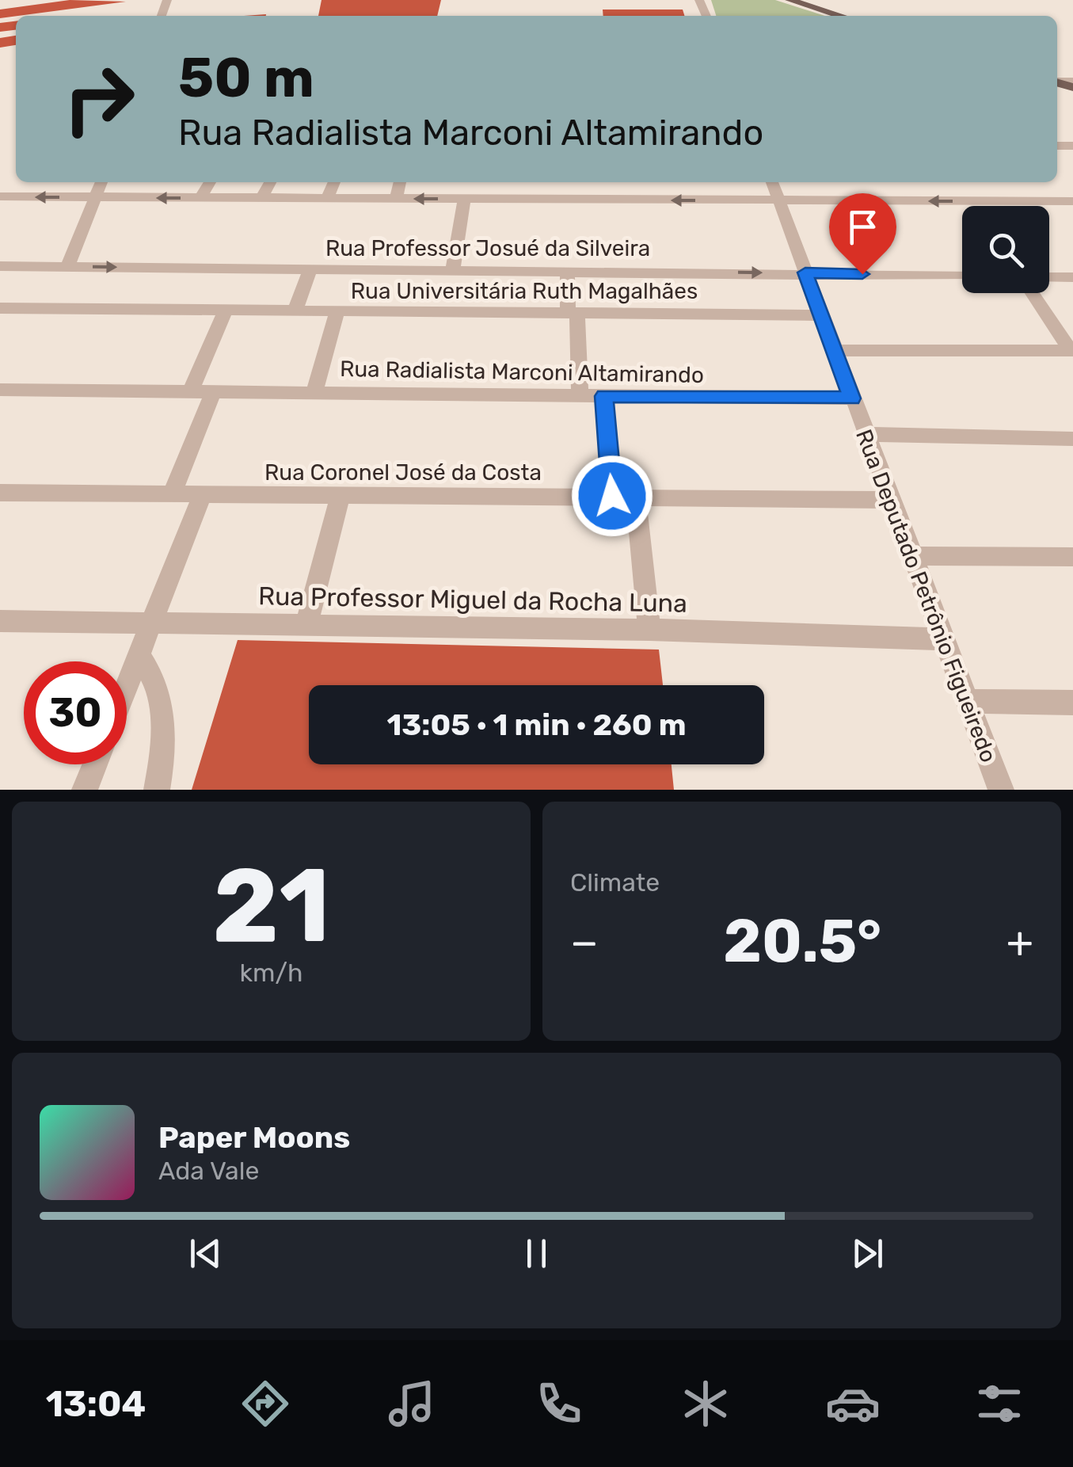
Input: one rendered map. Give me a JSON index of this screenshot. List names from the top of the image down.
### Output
{
  "streets": {
    "street": [
      "Rua Professor Josué da Silveira",
      "Rua Universitária Ruth Magalhães",
      "Rua Radialista Marconi Altamirando",
      "Rua Coronel José da Costa",
      "Rua Deputado Petrônio Figueiredo",
      "Rua Professor Miguel da Rocha Luna"
    ]
  },
  "crossings": [
    ["Rua Professor Josué da Silveira", "Rua Deputado Petrônio Figueiredo"],
    ["Rua Universitária Ruth Magalhães", "Rua Deputado Petrônio Figueiredo"],
    ["Rua Radialista Marconi Altamirando", "Rua Deputado Petrônio Figueiredo"],
    ["Rua Coronel José da Costa", "Rua Deputado Petrônio Figueiredo"],
    ["Rua Deputado Petrônio Figueiredo", "Rua Professor Miguel da Rocha Luna"]
  ],
  "page": {
    "turn": ["50 m", "Rua Radialista Marconi Altamirando"],
    "limit": "30",
    "trip": "13:05 · 1 min · 260 m",
    "tile": [
      ["21", "km/h"],
      "Climate"
    ],
    "heat": ["−", "20.5°", "+"],
    "song": ["Paper Moons", "Ada Vale"],
    "tabs": "13:04"
  }
}
